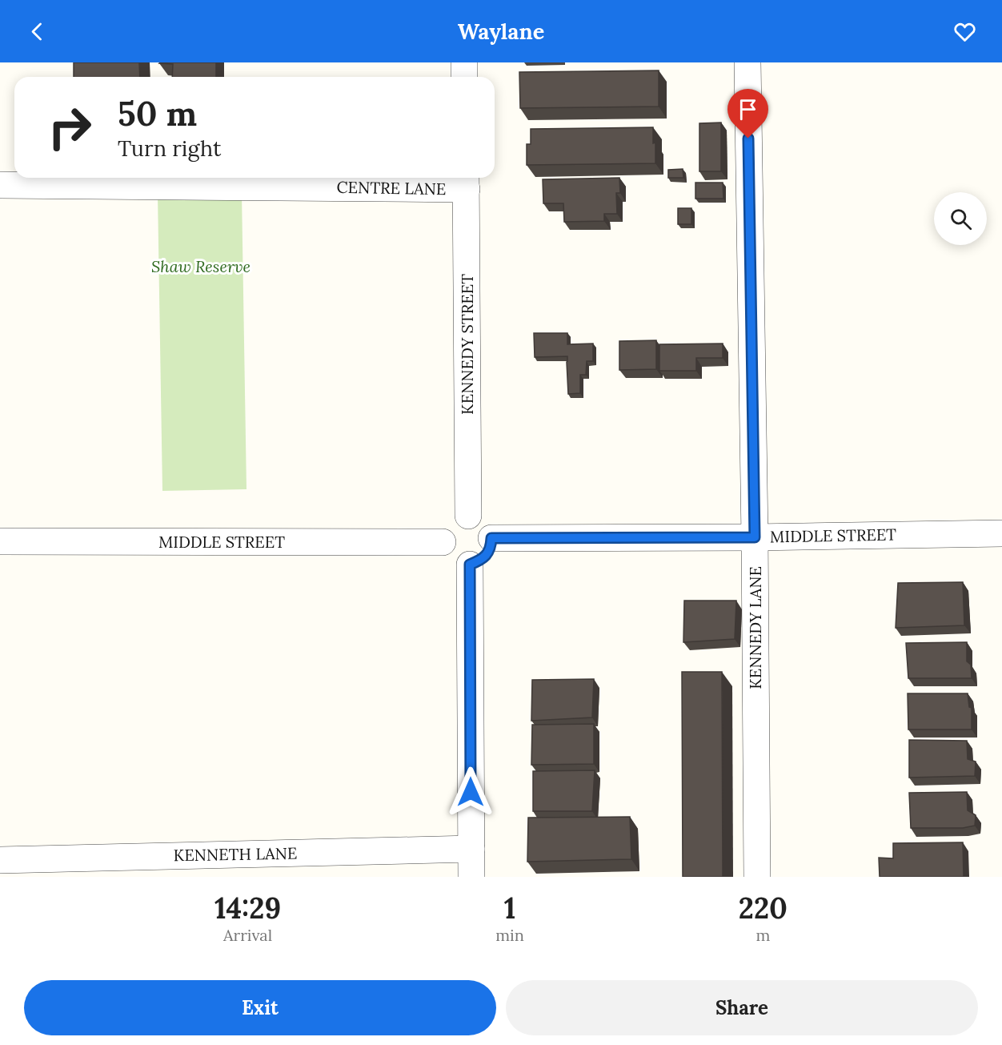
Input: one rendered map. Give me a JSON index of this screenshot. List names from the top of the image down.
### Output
{
  "streets": {
    "street": [
      "CENTRE LANE",
      "KENNEDY STREET",
      "MIDDLE STREET",
      "KENNEDY LANE",
      "KENNETH LANE"
    ]
  },
  "crossings": [
    ["CENTRE LANE", "KENNEDY STREET"],
    ["KENNEDY STREET", "MIDDLE STREET"],
    ["MIDDLE STREET", "KENNEDY LANE"]
  ],
  "parks": ["Shaw Reserve"],
  "page": {
    "header": "Waylane",
    "turn": ["50 m", "Turn right"],
    "eta": [
      "14:29",
      "Arrival",
      "1",
      "min",
      "220",
      "m"
    ],
    "buttons": ["Exit", "Share"]
  }
}
